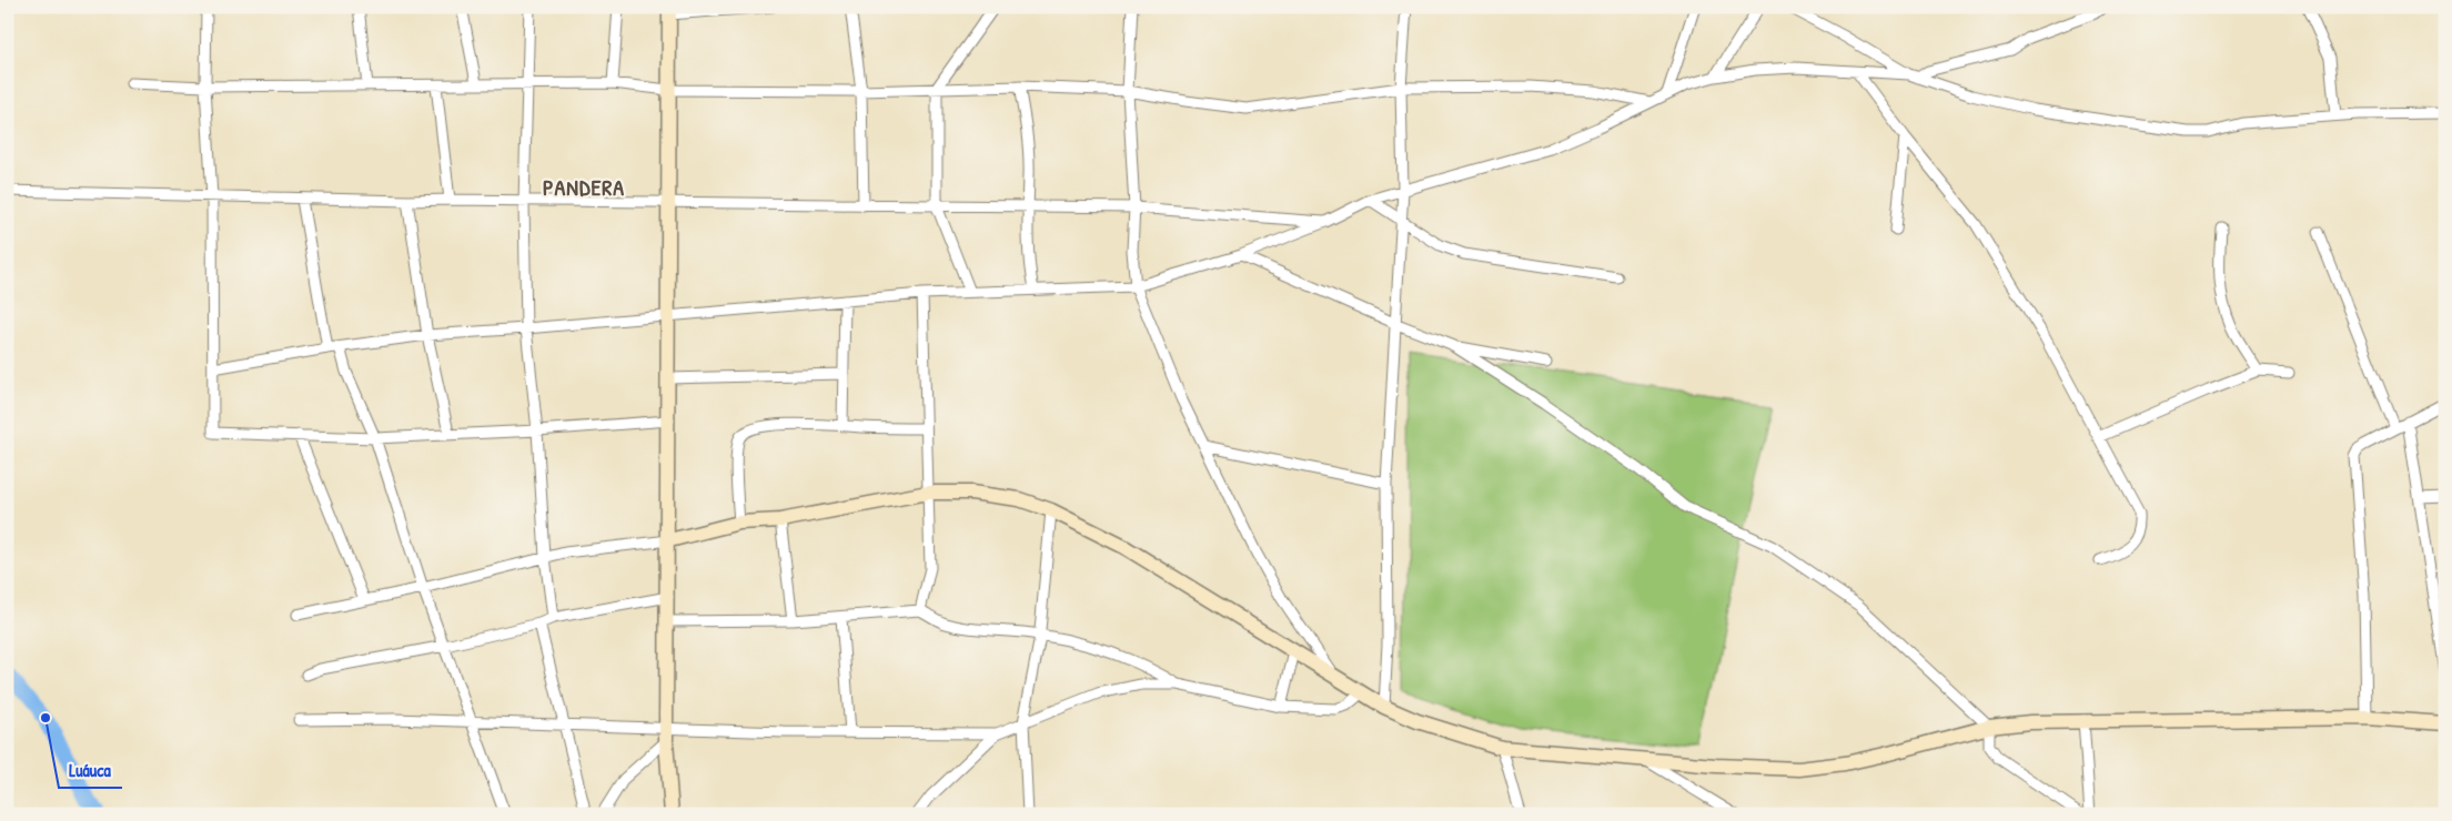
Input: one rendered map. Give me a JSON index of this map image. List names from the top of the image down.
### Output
{
  "districts": ["PANDERA"],
  "places": ["Luáuca"]
}
